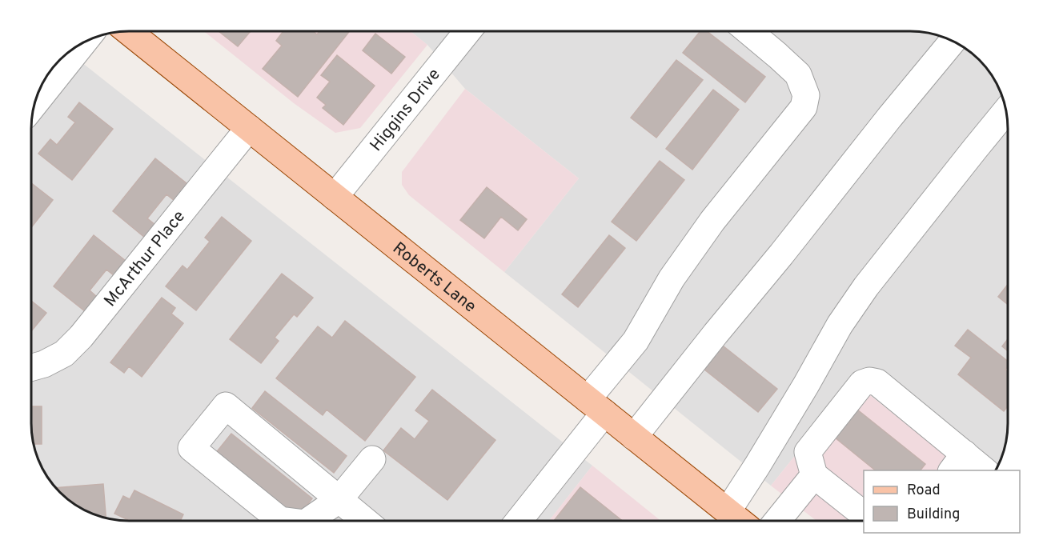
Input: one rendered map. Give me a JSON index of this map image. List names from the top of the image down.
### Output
{
  "streets": {
    "main road": ["Roberts Lane"],
    "street": ["Higgins Drive", "McArthur Place"]
  },
  "crossings": [
    ["Higgins Drive", "Roberts Lane"],
    ["McArthur Place", "Roberts Lane"]
  ],
  "legend": ["Road", "Building"]
}
